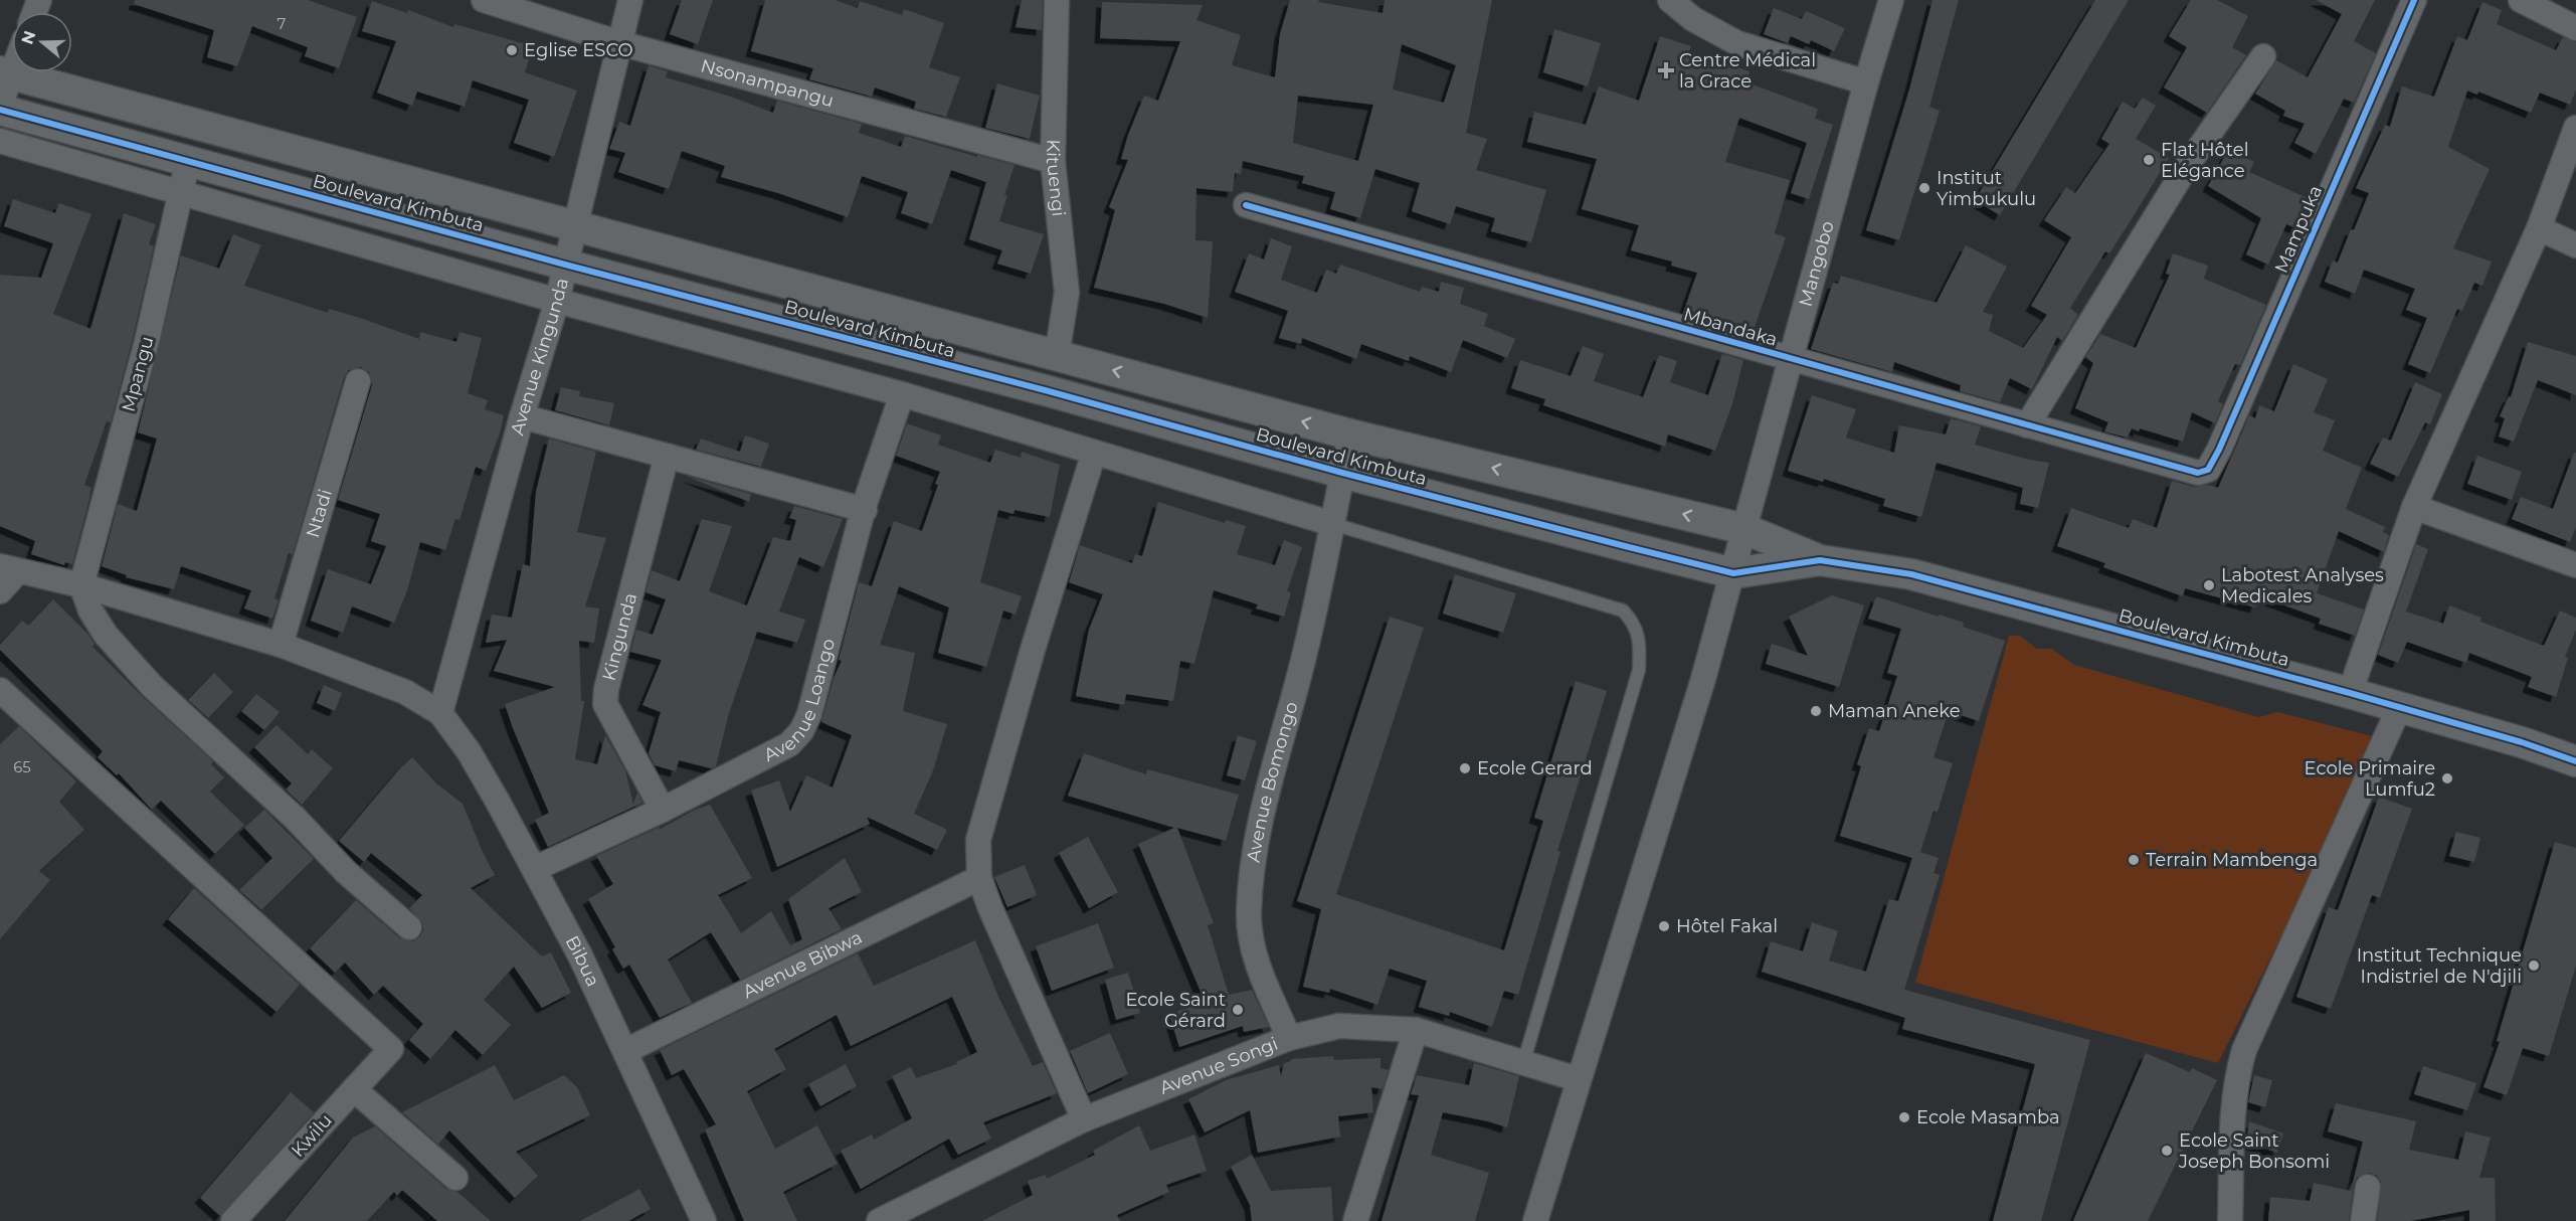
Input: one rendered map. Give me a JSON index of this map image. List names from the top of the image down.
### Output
{
  "streets": {
    "street": [
      "Nsonampangu",
      "Kituengi",
      "Boulevard Kimbuta",
      "Mampuka",
      "Mangobo",
      "Mbandaka",
      "Avenue Kingunda",
      "Mpangu",
      "Ntadi",
      "Kingunda",
      "Avenue Loango",
      "Avenue Bomongo",
      "Bibua",
      "Avenue Bibwa",
      "Avenue Songi",
      "Kwilu"
    ]
  },
  "crossings": [
    ["Nsonampangu", "Kituengi"],
    ["Nsonampangu", "Avenue Kingunda"],
    ["Kituengi", "Boulevard Kimbuta"],
    ["Boulevard Kimbuta", "Mangobo"],
    ["Boulevard Kimbuta", "Avenue Kingunda"],
    ["Boulevard Kimbuta", "Mpangu"],
    ["Boulevard Kimbuta", "Avenue Bomongo"],
    ["Mampuka", "Mbandaka"],
    ["Mangobo", "Mbandaka"],
    ["Mangobo", "Avenue Songi"],
    ["Avenue Kingunda", "Bibua"],
    ["Kingunda", "Avenue Loango"],
    ["Avenue Loango", "Bibua"],
    ["Avenue Bomongo", "Avenue Songi"],
    ["Bibua", "Avenue Bibwa"]
  ],
  "places": {
    "other": [
      "Eglise ESCO",
      "Flat Hôtel Elégance",
      "Institut Yimbukulu",
      "Labotest Analyses Medicales",
      "Maman Aneke",
      "Ecole Gerard",
      "Ecole Primaire Lumfu2",
      "Terrain Mambenga",
      "Hôtel Fakal",
      "Institut Technique Indistriel de N'djili",
      "Ecole Saint Gérard",
      "Ecole Masamba",
      "Ecole Saint Joseph Bonsomi"
    ],
    "health": ["Centre Médical la Grace"]
  },
  "house_numbers": ["7", "65"],
  "north": "left"
}
